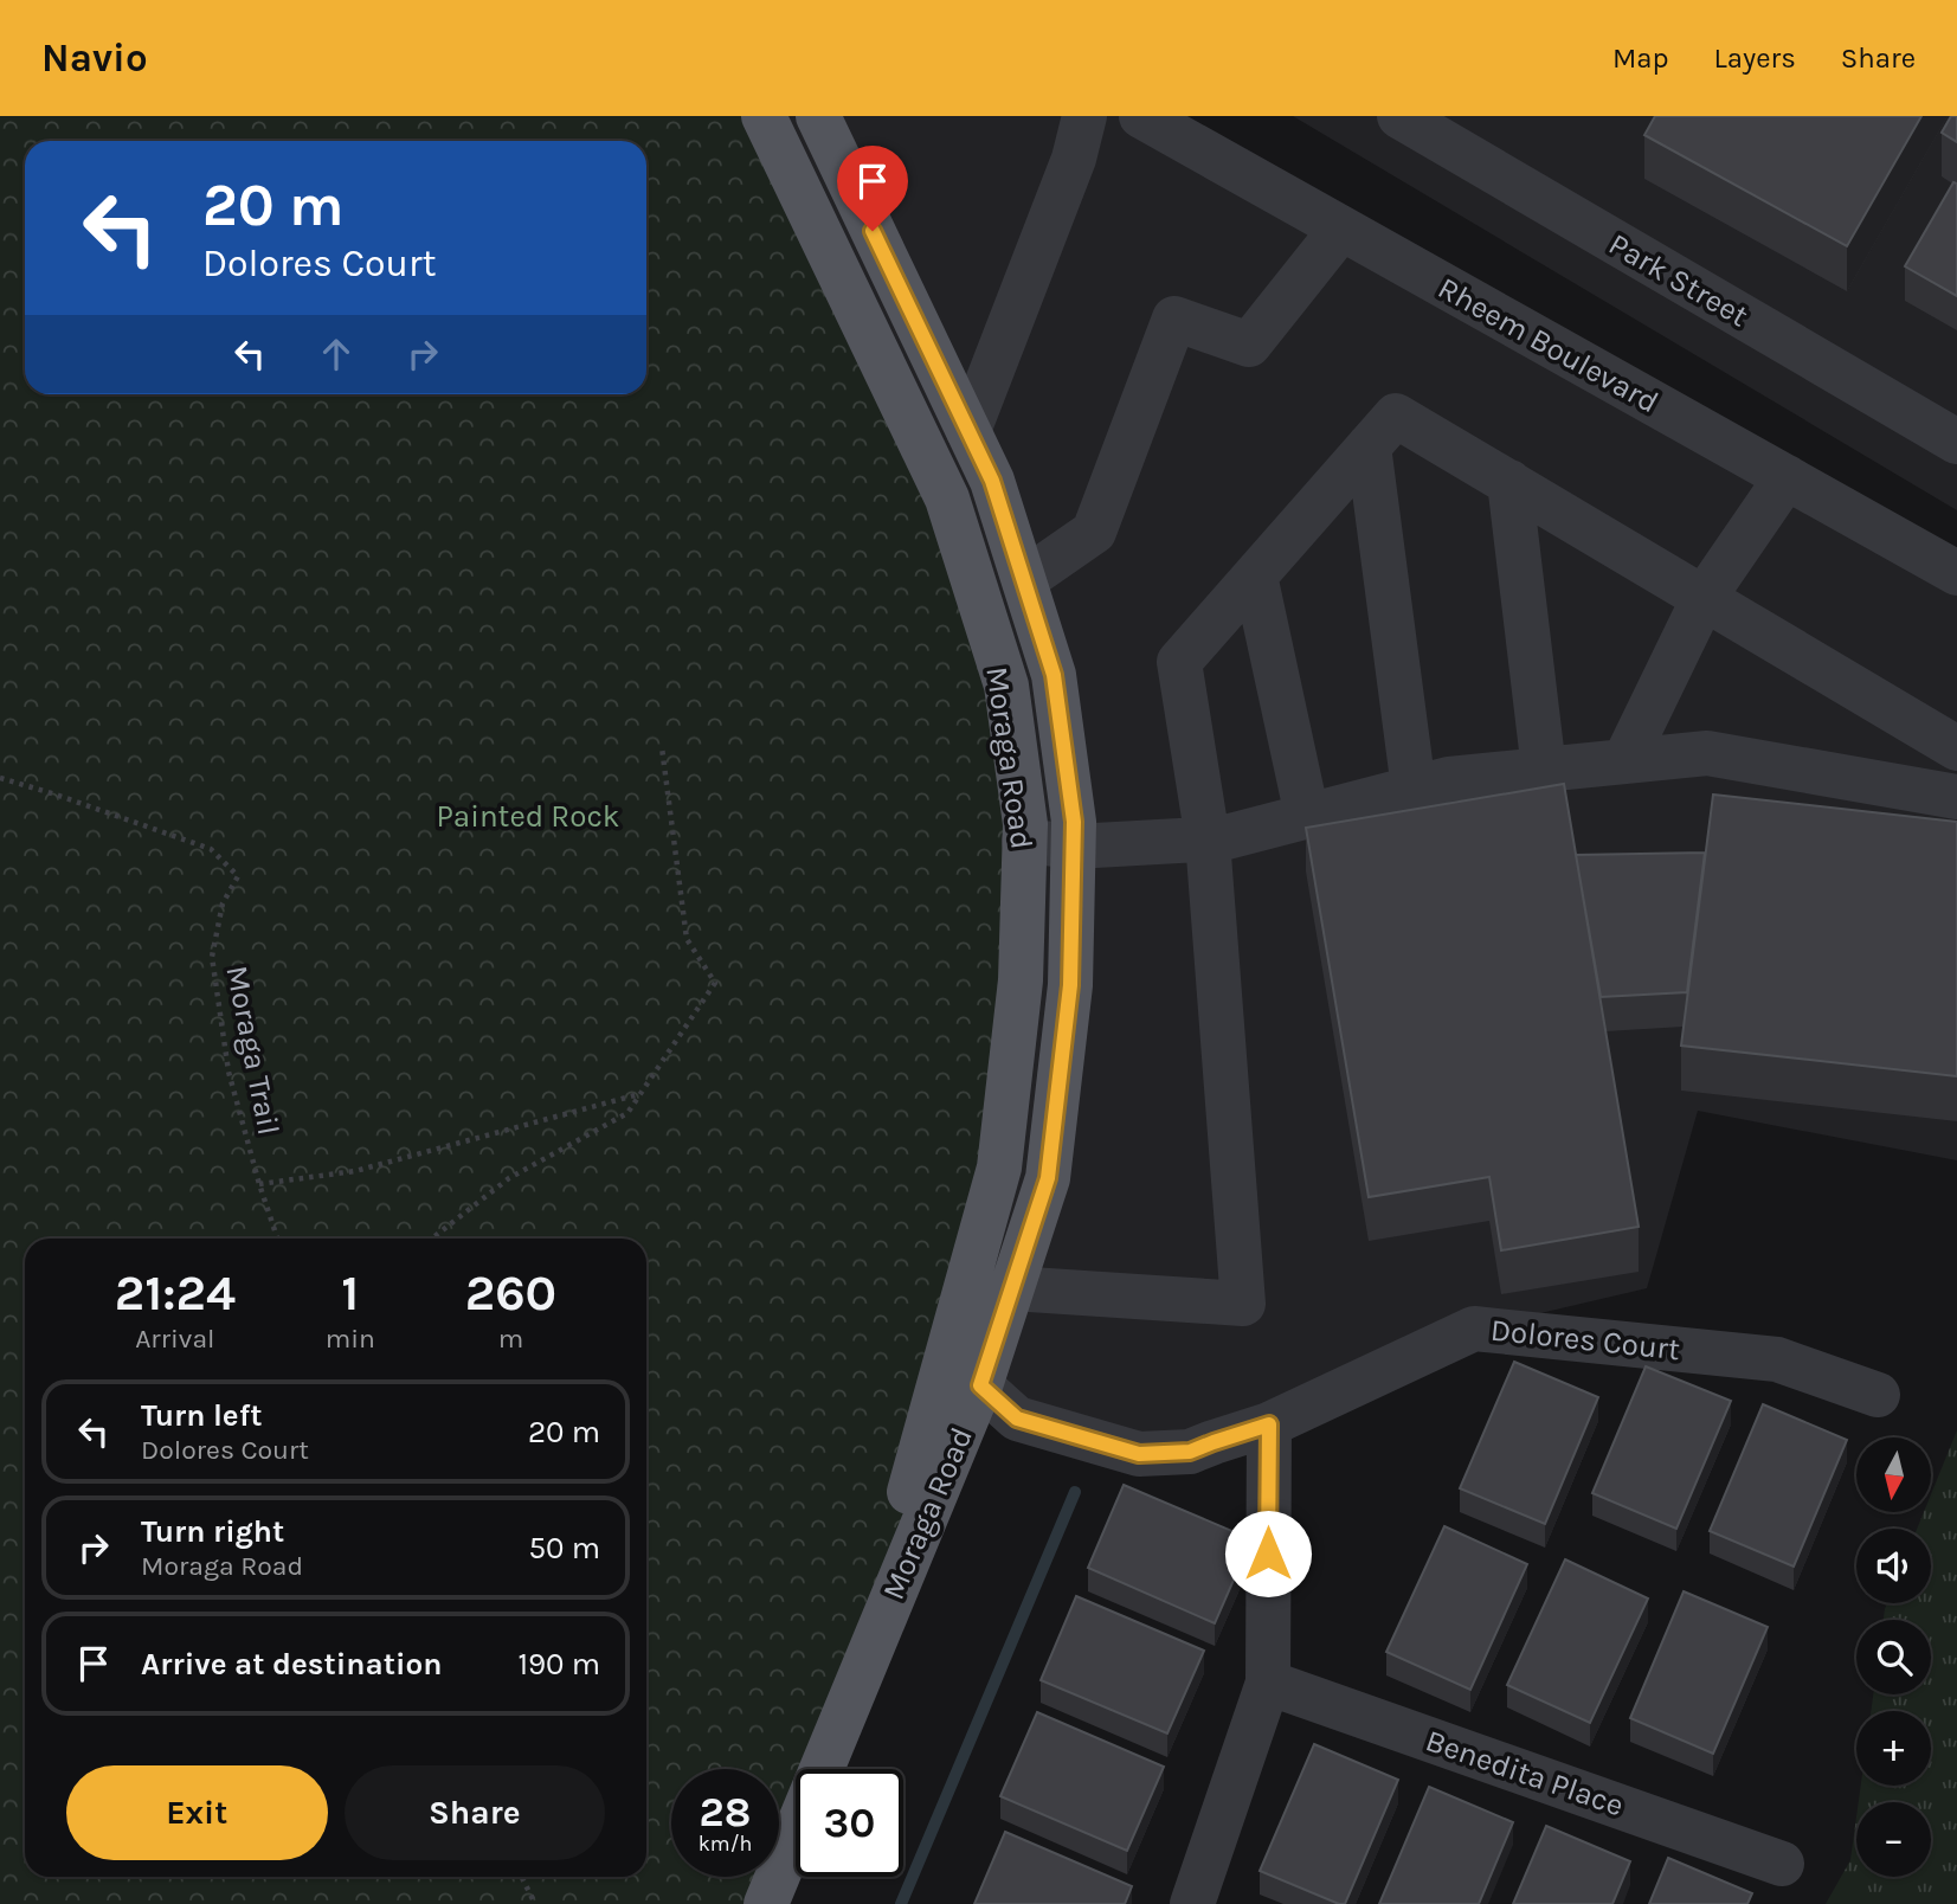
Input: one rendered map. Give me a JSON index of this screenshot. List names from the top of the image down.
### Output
{
  "streets": {
    "main road": ["Moraga Road"],
    "street": [
      "Park Street",
      "Rheem Boulevard",
      "Dolores Court",
      "Benedita Place"
    ],
    "path": ["Moraga Trail"]
  },
  "crossings": [
    ["Moraga Road", "Dolores Court"]
  ],
  "parks": ["Painted Rock"],
  "north": "bottom",
  "page": {
    "header": "Navio",
    "nav": ["Map", "Layers", "Share"],
    "turn": ["20 m", "Dolores Court"],
    "eta": [
      "21:24",
      "Arrival",
      "1",
      "min",
      "260",
      "m"
    ],
    "list": [
      {
        "name": "Turn left",
        "note": "Dolores Court",
        "value": "20 m"
      },
      {
        "name": "Turn right",
        "note": "Moraga Road",
        "value": "50 m"
      },
      {
        "name": "Arrive at destination",
        "value": "190 m"
      }
    ],
    "map_buttons": ["+", "−"],
    "buttons": ["Exit", "Share"],
    "speed": "28 km/h",
    "limit": "30"
  }
}
